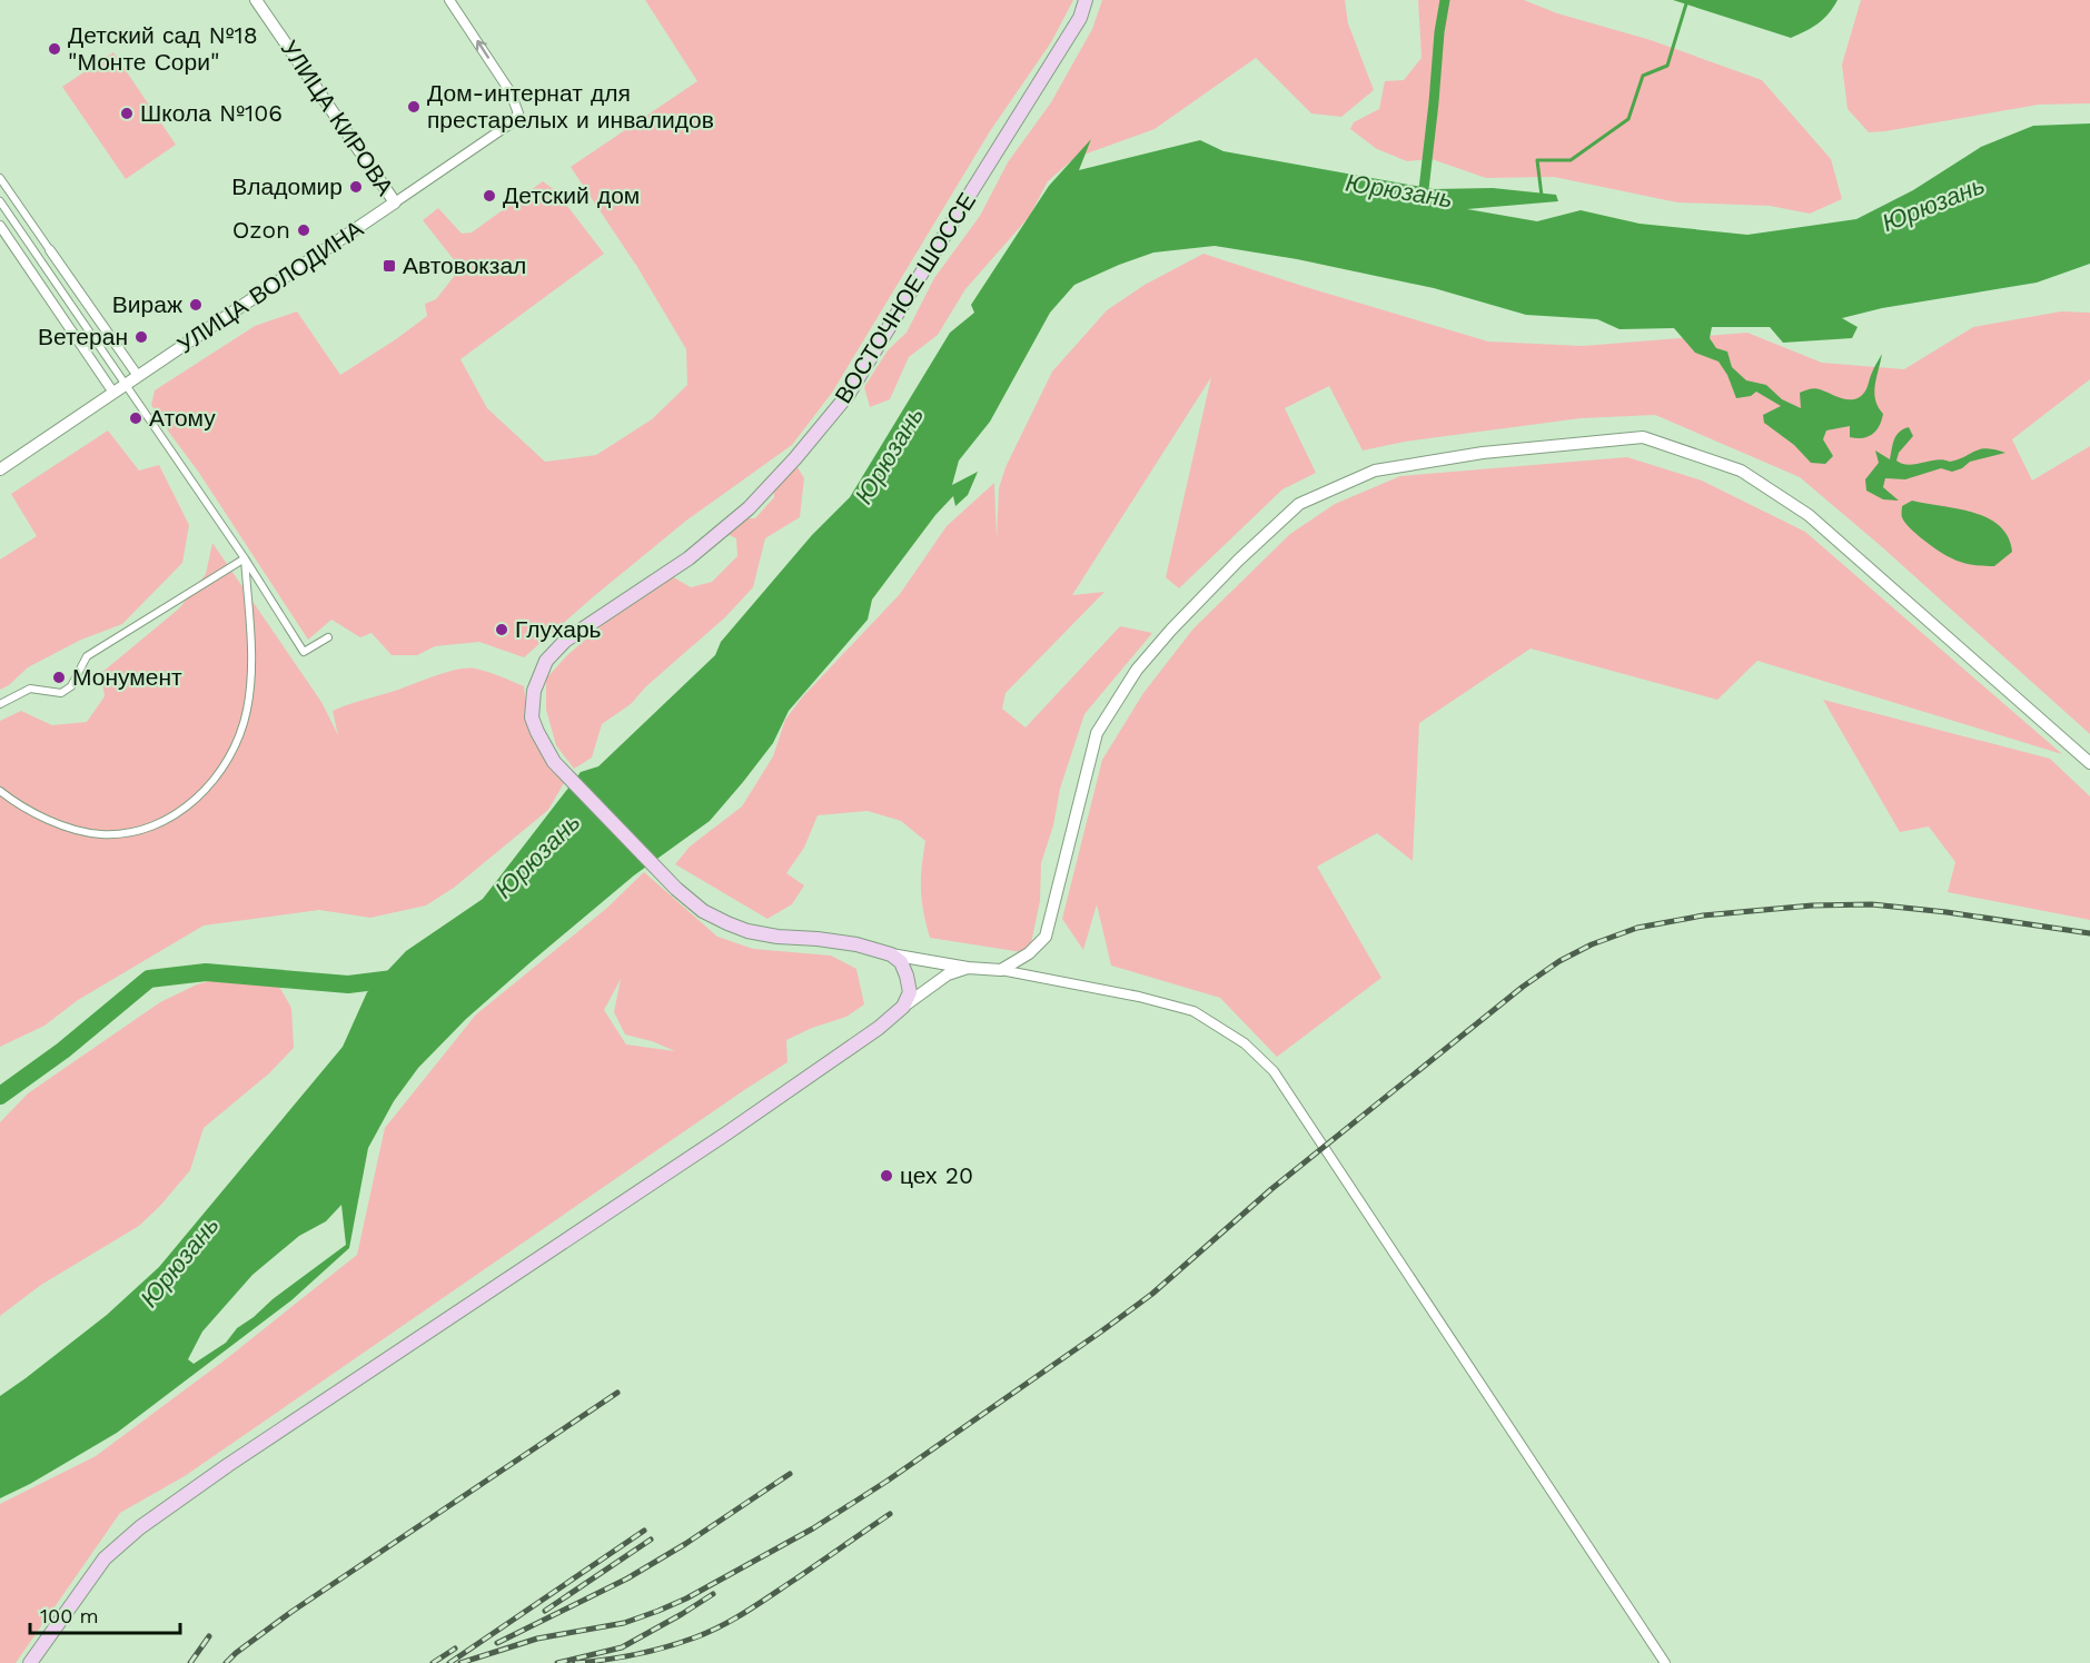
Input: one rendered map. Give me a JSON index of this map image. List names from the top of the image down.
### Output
{
  "streets": {
    "main road": ["ВОСТОЧНОЕ ШОССЕ"],
    "street": ["УЛИЦА КИРОВА", "УЛИЦА ВОЛОДИНА"]
  },
  "crossings": [
    ["УЛИЦА КИРОВА", "УЛИЦА ВОЛОДИНА"]
  ],
  "water": ["Юрюзань"],
  "places": {
    "other": [
      "Детский сад №18 \"Монте Сори\"",
      "Дом-интернат для престарелых и инвалидов",
      "Школа №106",
      "Владомир",
      "Детский дом",
      "Ozon",
      "Вираж",
      "Ветеран",
      "Атому",
      "Глухарь",
      "Монумент",
      "цех 20"
    ],
    "transit": ["Автовокзал"]
  },
  "scale_bar": "100 m"
}
